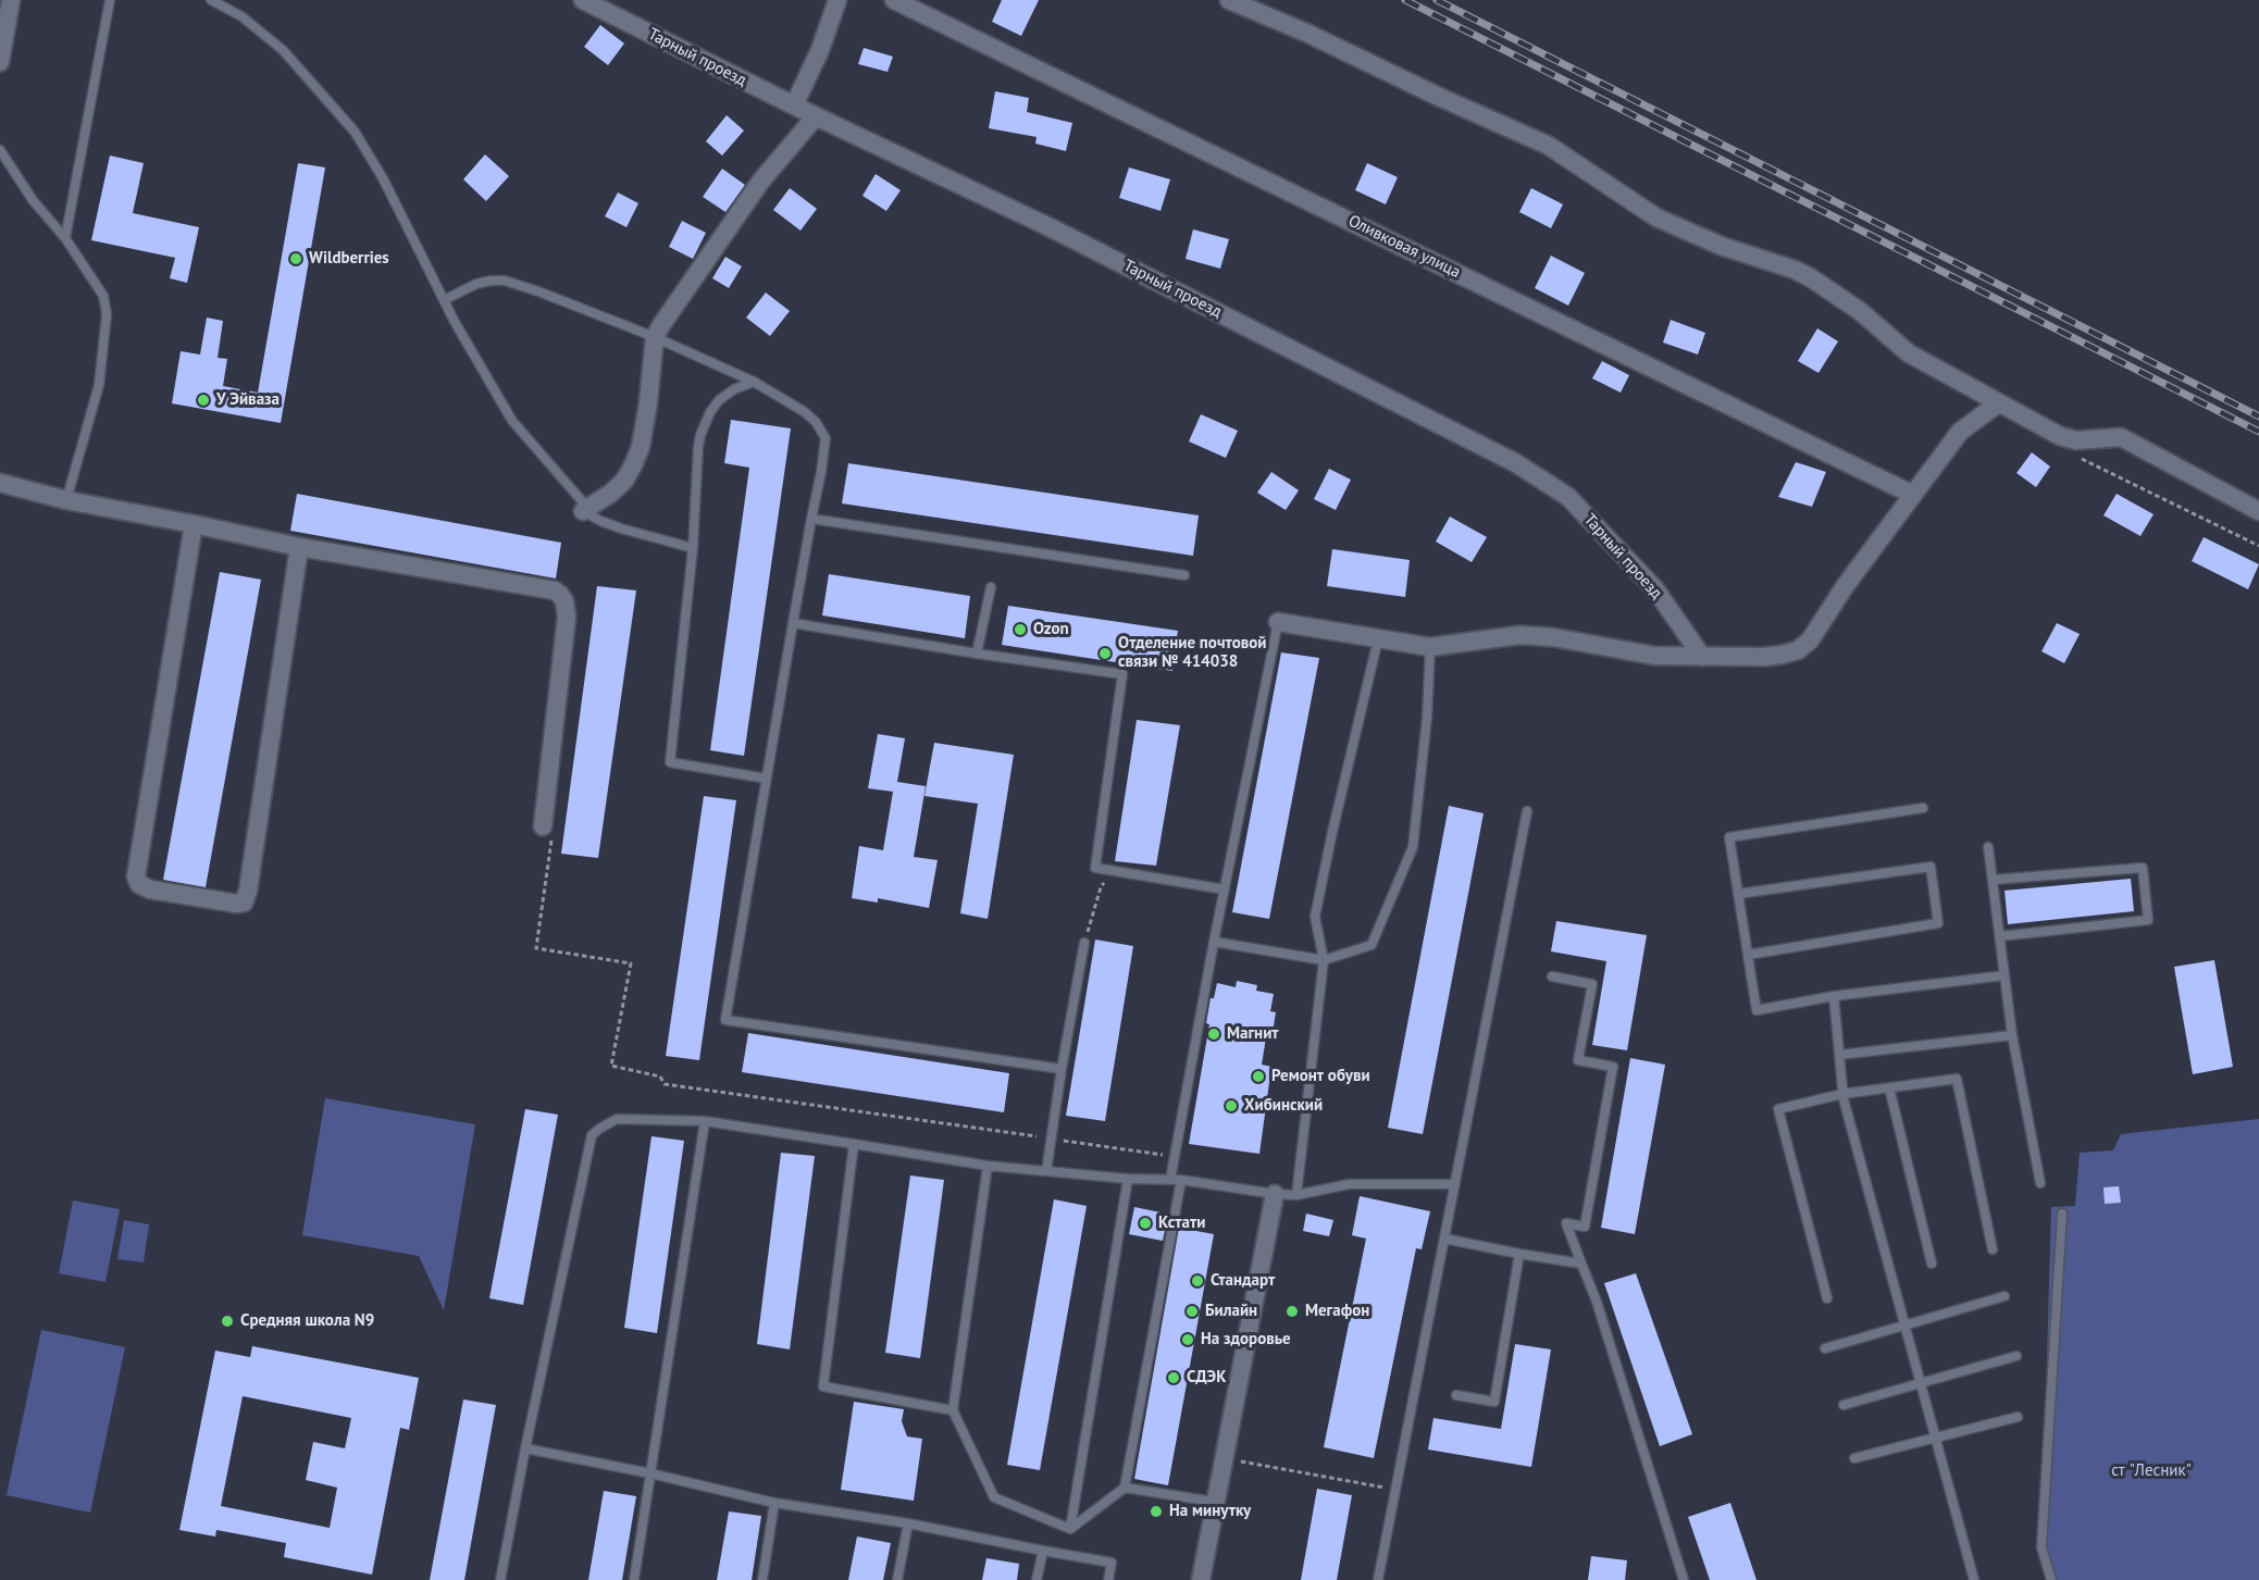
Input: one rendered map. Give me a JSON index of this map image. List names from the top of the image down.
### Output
{
  "streets": {
    "street": ["Тарный проезд", "Оливковая улица"]
  },
  "parks": ["ст \"Лесник\""],
  "places": [
    "Wildberries",
    "У Эйваза",
    "Ozon",
    "Отделение почтовой связи № 414038",
    "Магнит",
    "Ремонт обуви",
    "Хибинский",
    "Кстати",
    "Стандарт",
    "Билайн",
    "Мегафон",
    "Средняя школа N9",
    "На здоровье",
    "СДЭК",
    "На минутку"
  ]
}
